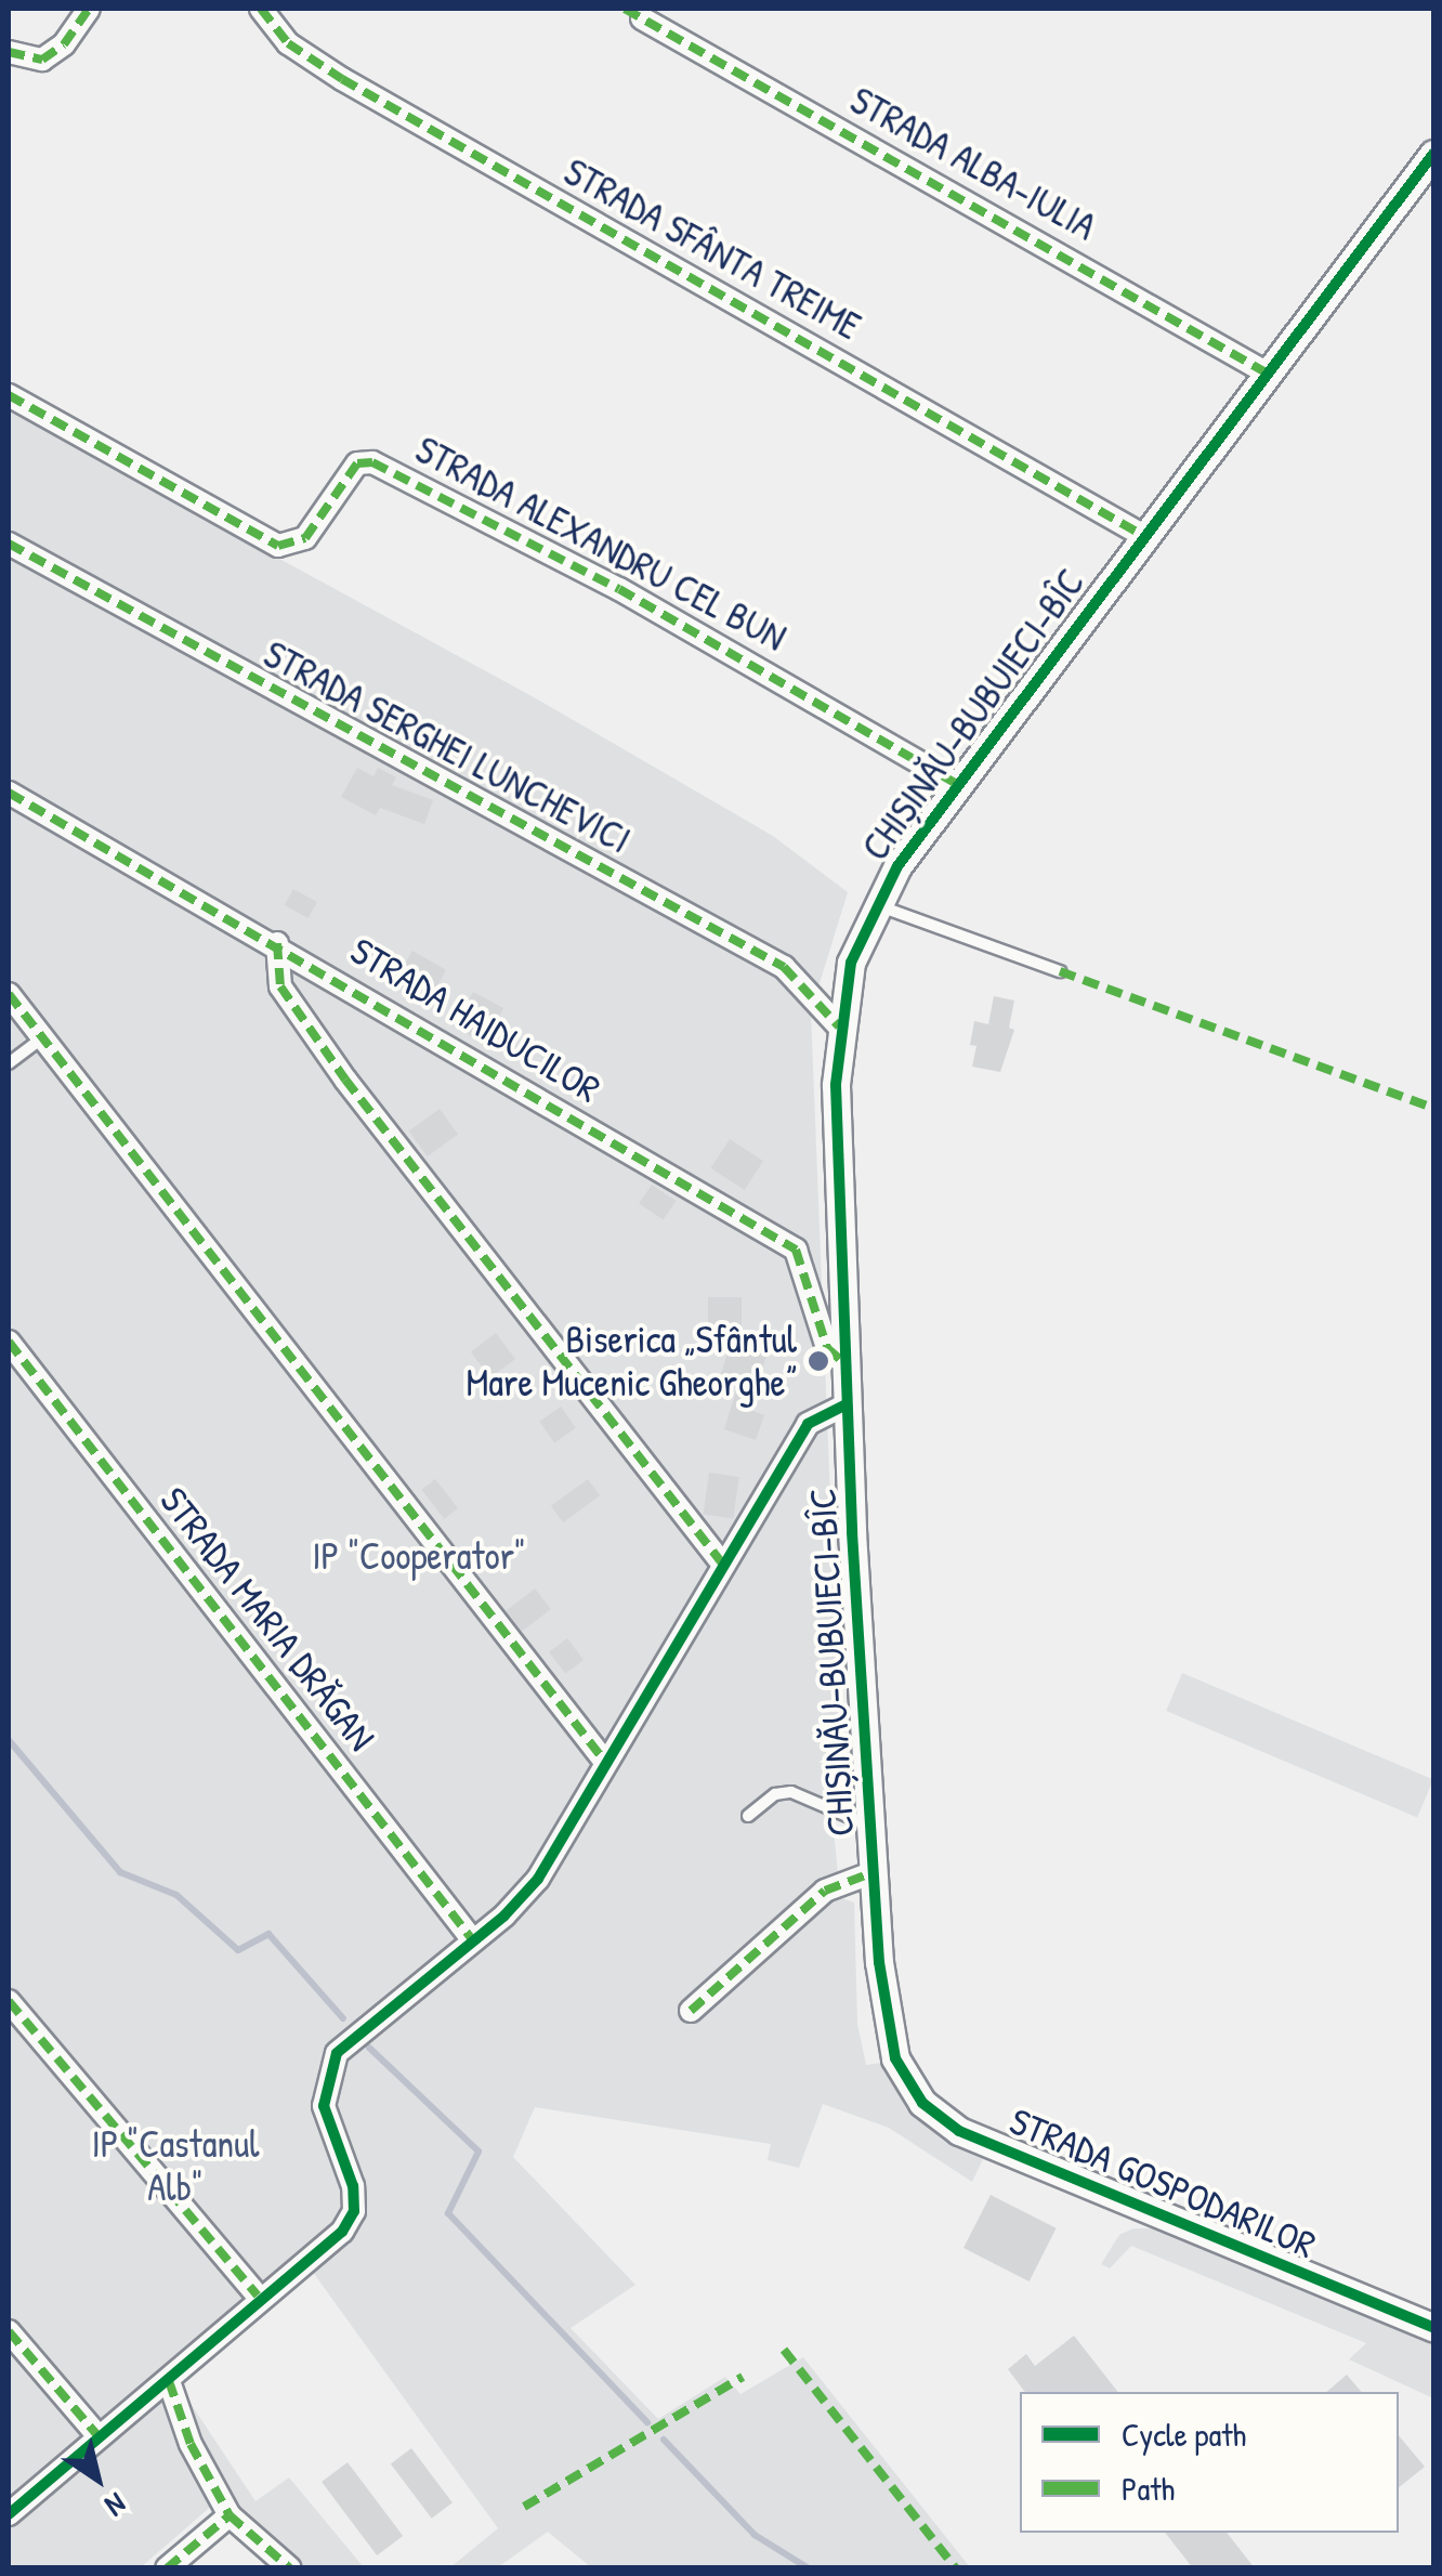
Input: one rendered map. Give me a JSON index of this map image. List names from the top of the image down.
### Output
{
  "streets": {
    "street": [
      "STRADA ALBA-IULIA",
      "STRADA SFÂNTA TREIME",
      "STRADA ALEXANDRU CEL BUN",
      "CHIȘINĂU-BUBUIECI-BÎC",
      "STRADA SERGHEI LUNCHEVICI",
      "STRADA HAIDUCILOR",
      "STRADA MARIA DRĂGAN",
      "STRADA GOSPODARILOR"
    ]
  },
  "crossings": [
    ["STRADA ALBA-IULIA", "CHIȘINĂU-BUBUIECI-BÎC"],
    ["STRADA SFÂNTA TREIME", "CHIȘINĂU-BUBUIECI-BÎC"],
    ["STRADA ALEXANDRU CEL BUN", "CHIȘINĂU-BUBUIECI-BÎC"],
    ["CHIȘINĂU-BUBUIECI-BÎC", "STRADA SERGHEI LUNCHEVICI"],
    ["CHIȘINĂU-BUBUIECI-BÎC", "STRADA HAIDUCILOR"],
    ["CHIȘINĂU-BUBUIECI-BÎC", "STRADA GOSPODARILOR"]
  ],
  "parks": ["IP \"Cooperator\"", "IP \"Castanul Alb\""],
  "places": ["Biserica „Sfântul Mare Mucenic Gheorghe”"],
  "legend": ["Cycle path", "Path"],
  "north": "bottom right"
}
